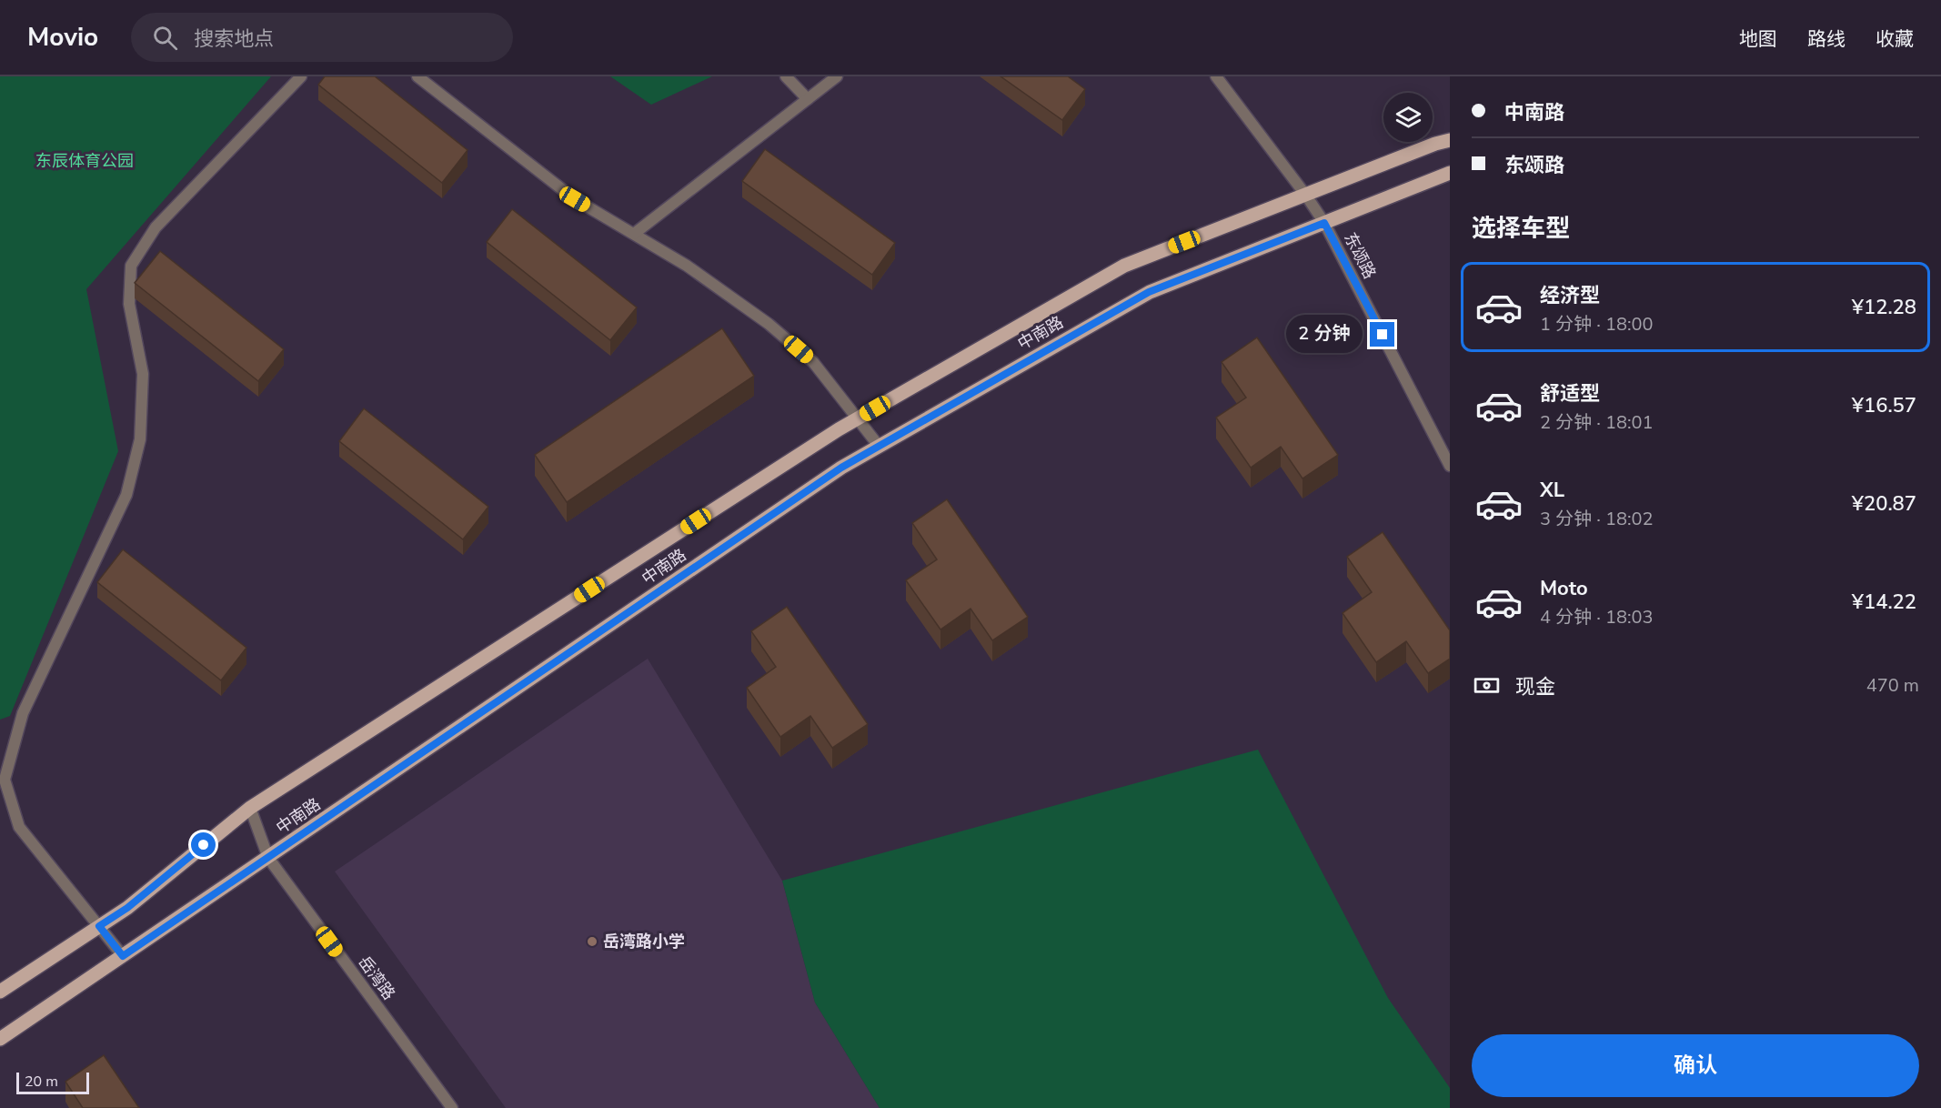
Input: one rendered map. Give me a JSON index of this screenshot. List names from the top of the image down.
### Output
{
  "streets": {
    "main road": ["中南路"],
    "street": ["东颂路", "岳湾路"]
  },
  "crossings": [
    ["东颂路", "中南路"],
    ["中南路", "岳湾路"]
  ],
  "parks": ["东辰体育公园"],
  "places": ["岳湾路小学"],
  "scale_bar": "20 m",
  "page": {
    "header": "Movio",
    "search": "搜索地点",
    "nav": ["地图", "路线", "收藏"],
    "banner": ["中南路", "东颂路"],
    "heading": "选择车型",
    "list": [
      {
        "name": "经济型",
        "note": "1 分钟 · 18:00",
        "value": "¥12.28"
      },
      {
        "name": "舒适型",
        "note": "2 分钟 · 18:01",
        "value": "¥16.57"
      },
      {
        "name": "XL",
        "note": "3 分钟 · 18:02",
        "value": "¥20.87"
      },
      {
        "name": "Moto",
        "note": "4 分钟 · 18:03",
        "value": "¥14.22"
      }
    ],
    "bubble": "2 分钟",
    "pay": ["现金", "470 m"],
    "buttons": "确认",
    "scale": "20 m"
  }
}
